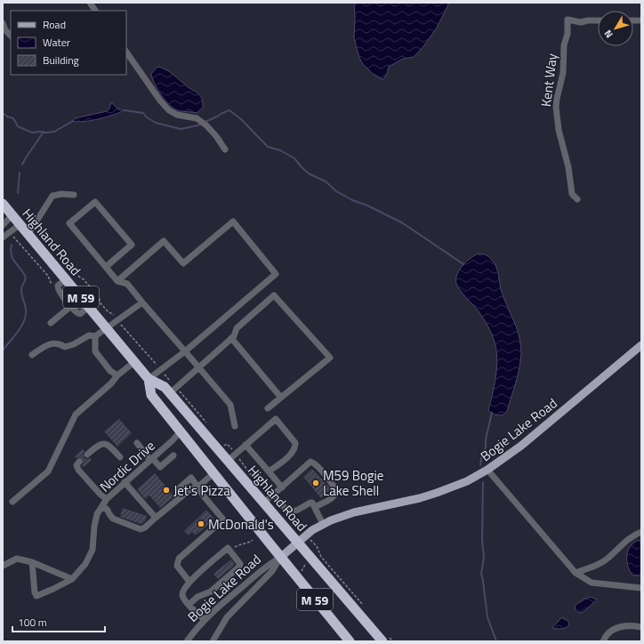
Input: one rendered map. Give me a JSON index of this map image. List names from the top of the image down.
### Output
{
  "streets": {
    "highway": ["Highland Road", "M 59"],
    "main road": ["Bogie Lake Road"],
    "street": ["Kent Way", "Nordic Drive"]
  },
  "crossings": [
    ["Highland Road", "Bogie Lake Road"],
    ["Highland Road", "Nordic Drive"]
  ],
  "places": ["M59 Bogie Lake Shell", "Jet's Pizza", "McDonald's"],
  "legend": ["Road", "Water", "Building"],
  "scale_bar": "100 m",
  "north": "bottom left"
}
